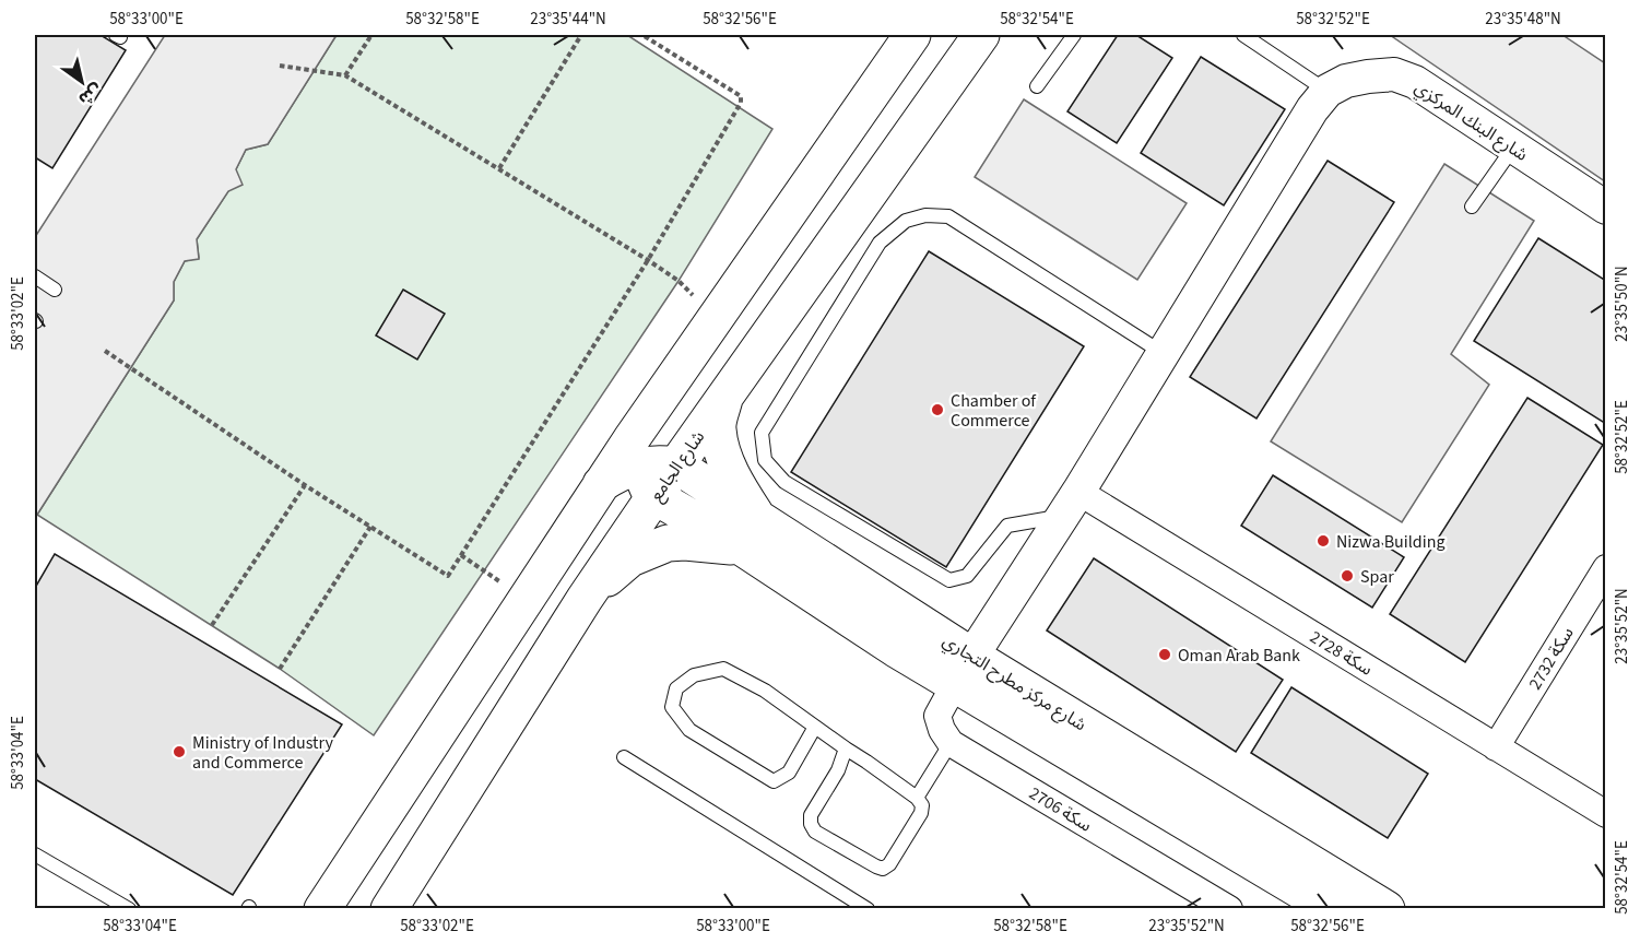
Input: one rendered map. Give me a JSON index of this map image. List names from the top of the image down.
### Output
{
  "streets": {
    "main road": ["شارع الجامع", "شارع مركز مطرح التجاري"],
    "street": [
      "شارع البنك المركزي",
      "سكة 2728",
      "سكة 2732",
      "سكة 2706"
    ]
  },
  "crossings": [
    ["شارع الجامع", "شارع مركز مطرح التجاري"],
    ["سكة 2728", "سكة 2732"]
  ],
  "places": [
    "Chamber of Commerce",
    "Nizwa Building",
    "Spar",
    "Oman Arab Bank",
    "Ministry of Industry and Commerce"
  ],
  "north": "bottom right",
  "coordinates": [
    "58°33'00\"E",
    "58°32'58\"E",
    "23°35'44\"N",
    "58°32'56\"E",
    "58°32'54\"E",
    "58°32'52\"E",
    "23°35'48\"N",
    "23°35'50\"N",
    "58°33'02\"E",
    "23°35'52\"N",
    "58°33'04\"E"
  ]
}
